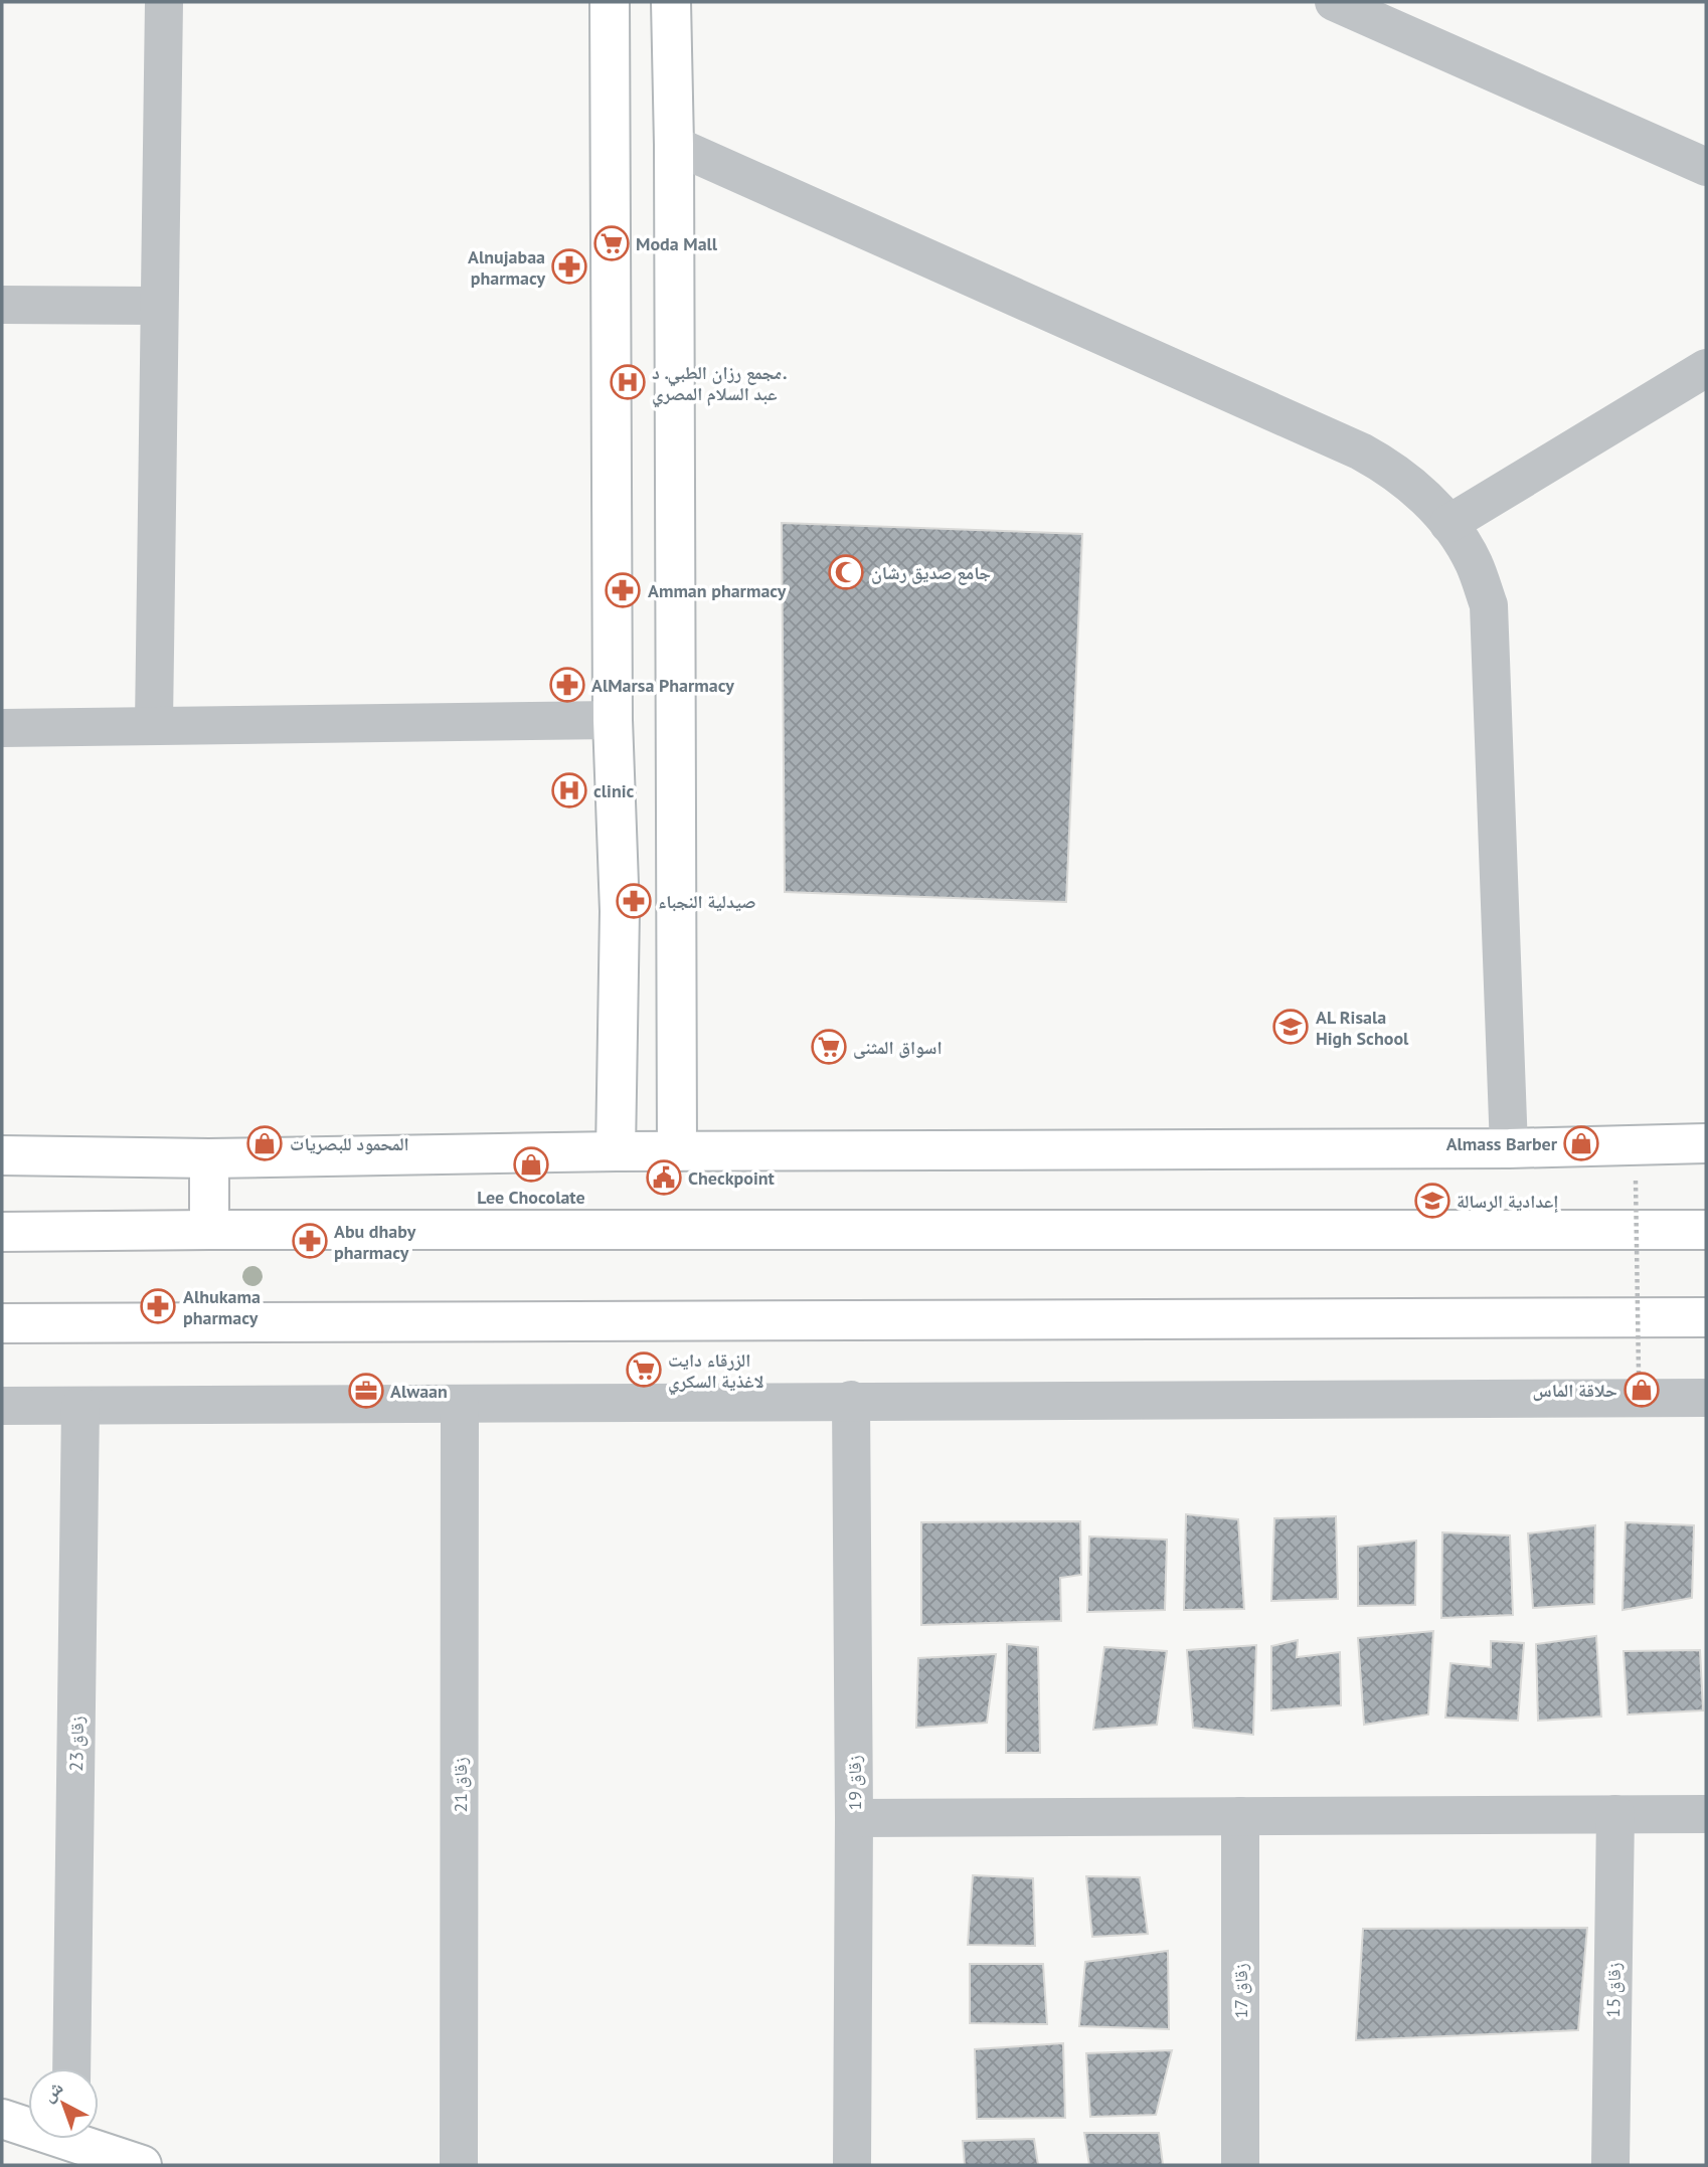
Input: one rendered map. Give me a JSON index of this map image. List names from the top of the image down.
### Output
{
  "streets": {
    "street": [
      "زقاق 23",
      "زقاق 19",
      "زقاق 21",
      "زقاق 15",
      "زقاق 17"
    ]
  },
  "places": {
    "supermarket": ["Moda Mall", "اسواق المثنى", "الزرقاء دايت لاغذية السكري"],
    "pharmacy": [
      "Alnujabaa pharmacy",
      "Amman pharmacy",
      "AlMarsa Pharmacy",
      "صيدلية النجباء",
      "Abu dhaby pharmacy",
      "Alhukama pharmacy"
    ],
    "hospital": ["مجمع رزان الطبي. د. عبد السلام المصري", "clinic"],
    "mosque": ["جامع صديق رشان"],
    "school or university": ["AL Risala High School", "إعدادية الرسالة"],
    "shop": [
      "المحمود للبصريات",
      "Almass Barber",
      "Lee Chocolate",
      "حلاقة الماس"
    ],
    "public building": ["Checkpoint"],
    "office": ["Alwaan"]
  },
  "north": "top left"
}
